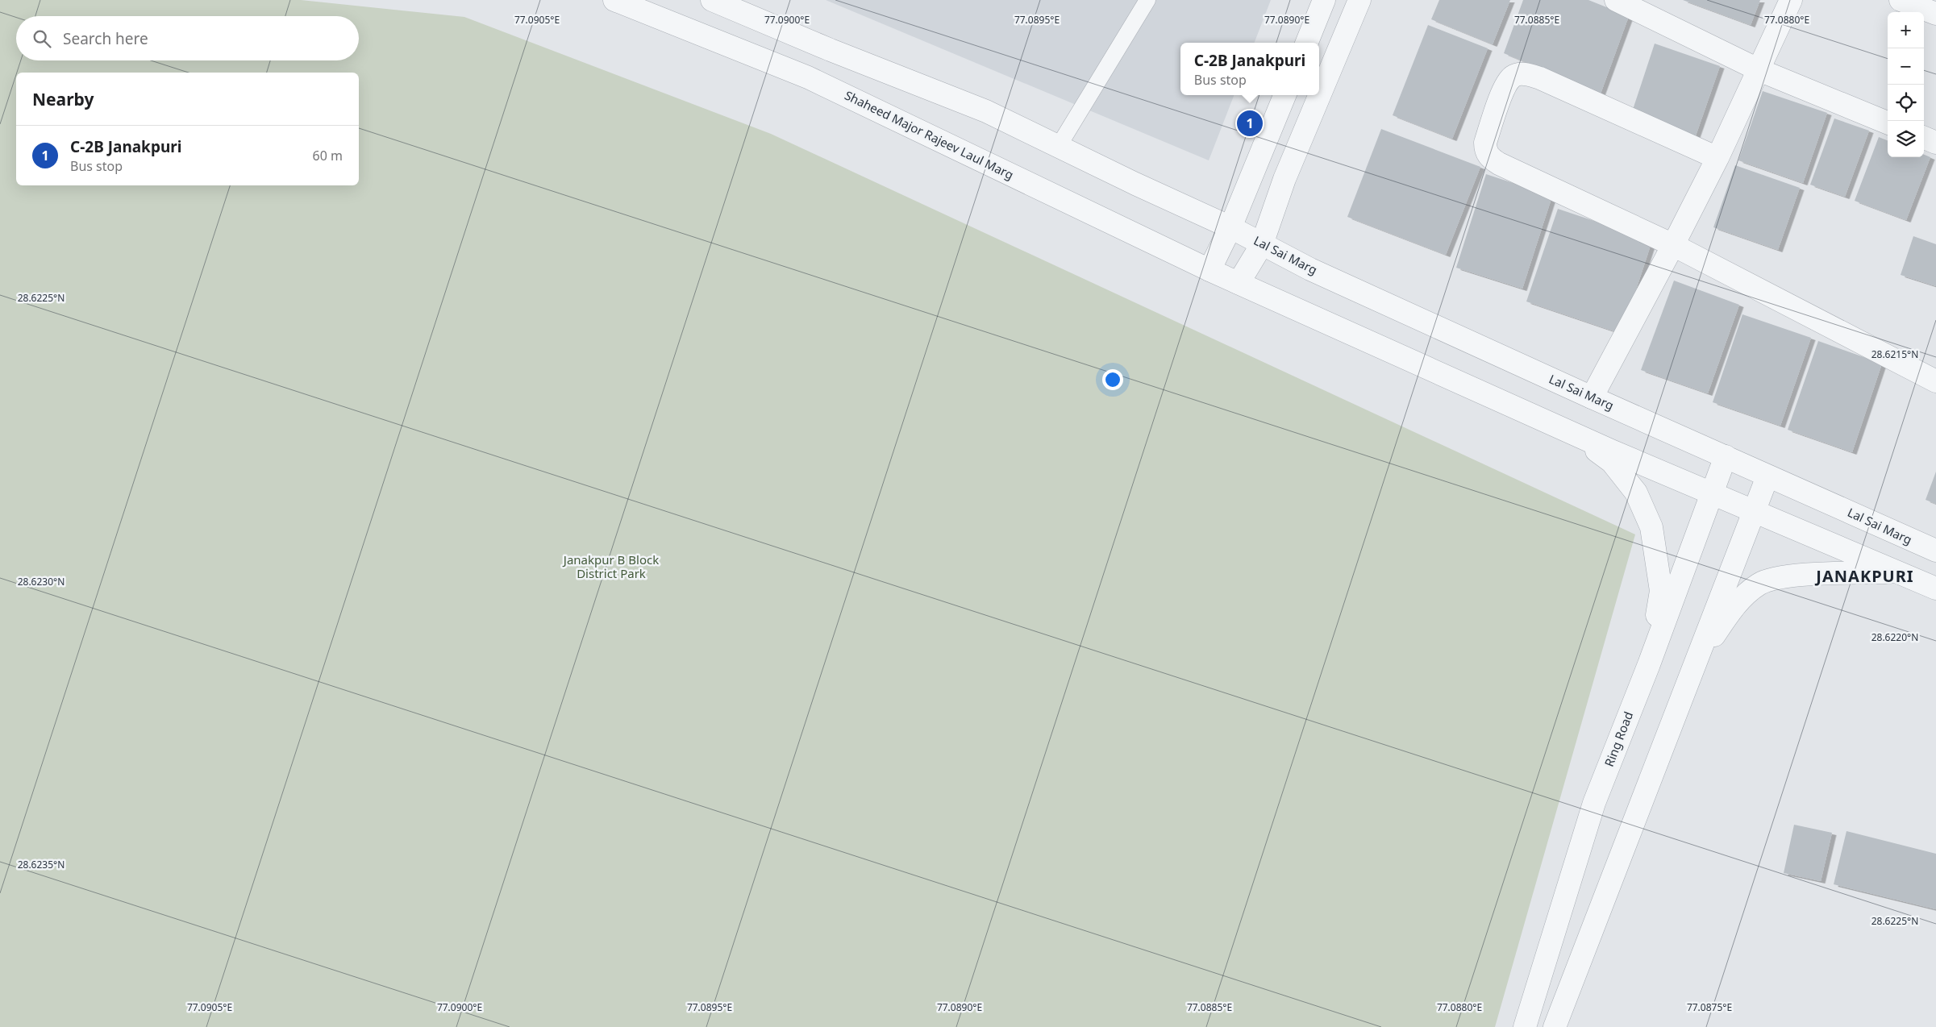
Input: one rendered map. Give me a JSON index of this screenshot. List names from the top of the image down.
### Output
{
  "streets": {
    "street": ["Shaheed Major Rajeev Laul Marg", "Lal Sai Marg", "Ring Road"]
  },
  "crossings": [
    ["Lal Sai Marg", "Ring Road"]
  ],
  "districts": ["JANAKPURI"],
  "parks": ["Janakpur B Block District Park"],
  "page": {
    "map_buttons": ["+", "−"],
    "search": "Search here",
    "popup": ["C-2B Janakpuri", "Bus stop"],
    "heading": "Nearby",
    "pins": "1",
    "list": [
      {
        "mark": "1",
        "name": "C-2B Janakpuri",
        "note": "Bus stop",
        "value": "60 m"
      }
    ]
  },
  "coordinates": [
    "77.0905°E",
    "77.0900°E",
    "77.0895°E",
    "77.0890°E",
    "77.0885°E",
    "77.0880°E",
    "28.6225°N",
    "28.6215°N",
    "28.6230°N",
    "28.6220°N",
    "28.6235°N",
    "77.0875°E"
  ]
}
